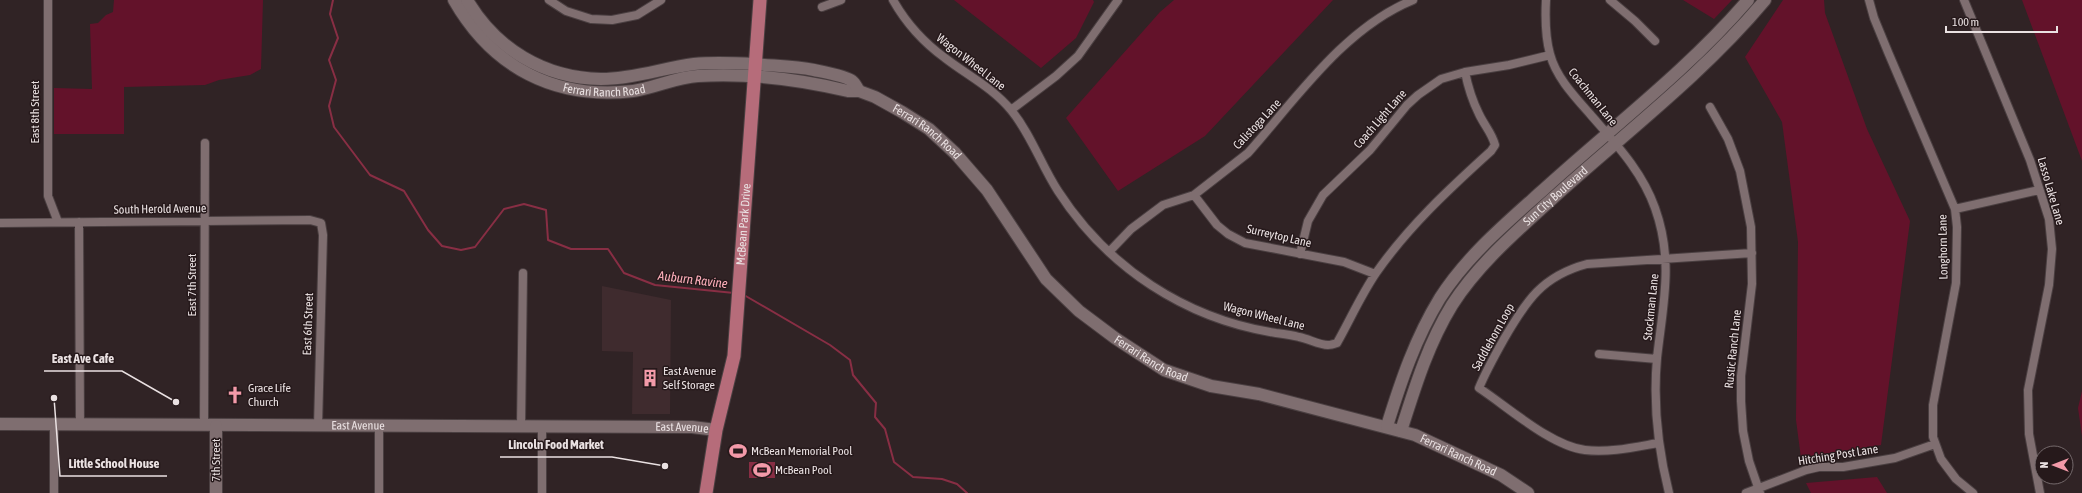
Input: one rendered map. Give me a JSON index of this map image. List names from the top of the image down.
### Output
{
  "streets": {
    "main road": ["McBean Park Drive"],
    "street": [
      "Wagon Wheel Lane",
      "Ferrari Ranch Road",
      "Coachman Lane",
      "East 8th Street",
      "Coach Light Lane",
      "Calistoga Lane",
      "Lasso Lake Lane",
      "Sun City Boulevard",
      "South Herold Avenue",
      "Surreytop Lane",
      "Longhorn Lane",
      "East 7th Street",
      "Stockman Lane",
      "East 6th Street",
      "Saddlehorn Loop",
      "Rustic Ranch Lane",
      "East Avenue",
      "Hitching Post Lane",
      "7th Street"
    ]
  },
  "crossings": [
    ["Wagon Wheel Lane", "Coach Light Lane"],
    ["Wagon Wheel Lane", "Calistoga Lane"],
    ["Wagon Wheel Lane", "Surreytop Lane"],
    ["Ferrari Ranch Road", "Sun City Boulevard"],
    ["Ferrari Ranch Road", "McBean Park Drive"],
    ["Coachman Lane", "Coach Light Lane"],
    ["Coachman Lane", "Sun City Boulevard"],
    ["Coachman Lane", "Stockman Lane"],
    ["East 8th Street", "South Herold Avenue"],
    ["Coach Light Lane", "Surreytop Lane"],
    ["Calistoga Lane", "Surreytop Lane"],
    ["Sun City Boulevard", "Stockman Lane"],
    ["South Herold Avenue", "East 7th Street"],
    ["South Herold Avenue", "East 6th Street"],
    ["McBean Park Drive", "East Avenue"],
    ["Longhorn Lane", "Hitching Post Lane"],
    ["East 7th Street", "East Avenue"],
    ["East 7th Street", "7th Street"],
    ["Stockman Lane", "Saddlehorn Loop"],
    ["East 6th Street", "East Avenue"],
    ["Rustic Ranch Lane", "Hitching Post Lane"],
    ["East Avenue", "7th Street"]
  ],
  "water": ["Auburn Ravine"],
  "places": {
    "building": ["East Avenue Self Storage"],
    "church": ["Grace Life Church"],
    "other": ["Little School House", "East Ave Cafe", "Lincoln Food Market"],
    "sports": ["McBean Memorial Pool", "McBean Pool"]
  },
  "scale_bar": "100 m",
  "north": "left"
}
